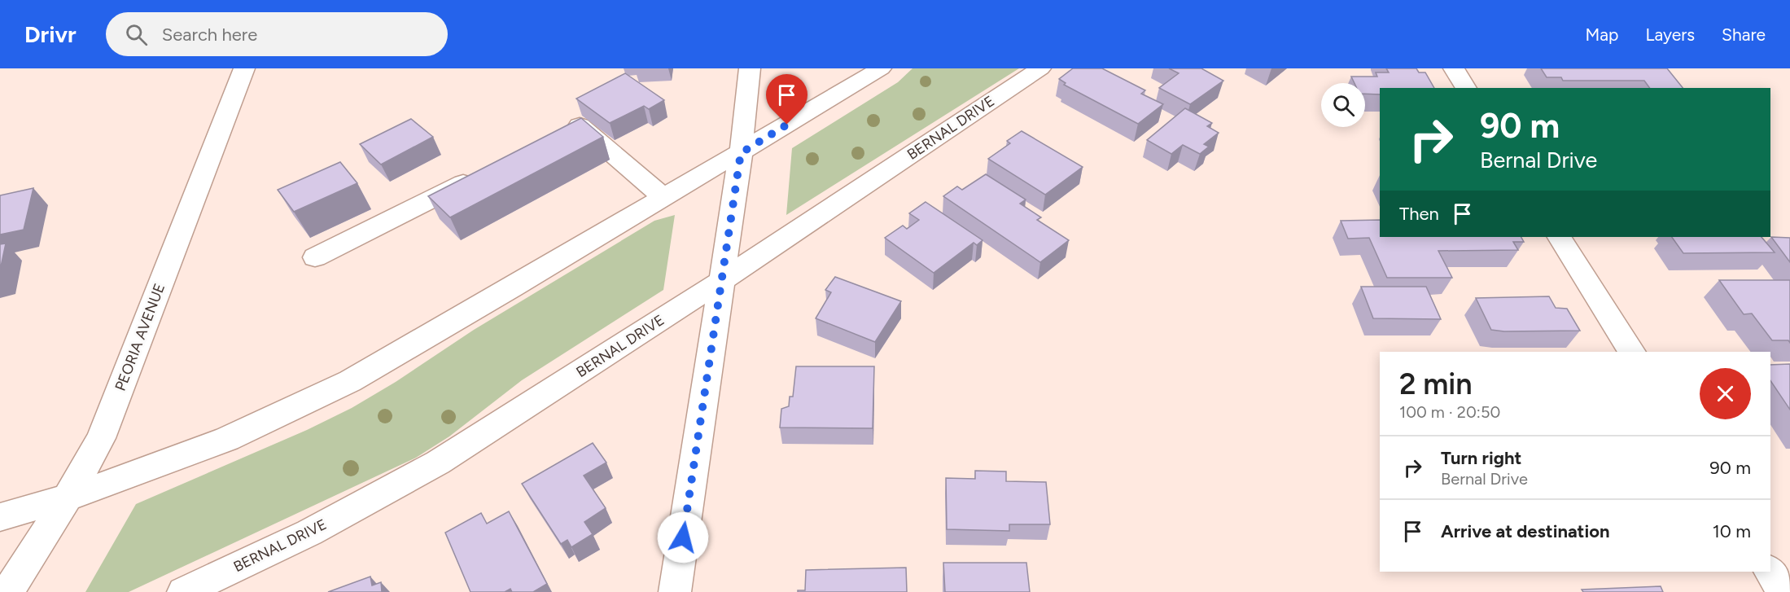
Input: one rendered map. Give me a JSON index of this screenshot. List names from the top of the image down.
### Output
{
  "streets": {
    "street": ["BERNAL DRIVE", "PEORIA AVENUE"]
  },
  "page": {
    "header": "Drivr",
    "search": "Search here",
    "nav": ["Map", "Layers", "Share"],
    "turn": ["90 m", "Bernal Drive"],
    "then": "Then",
    "heading": ["2 min", "100 m · 20:50"],
    "list": [
      {
        "name": "Turn right",
        "note": "Bernal Drive",
        "value": "90 m"
      },
      {
        "name": "Arrive at destination",
        "value": "10 m"
      }
    ]
  }
}
